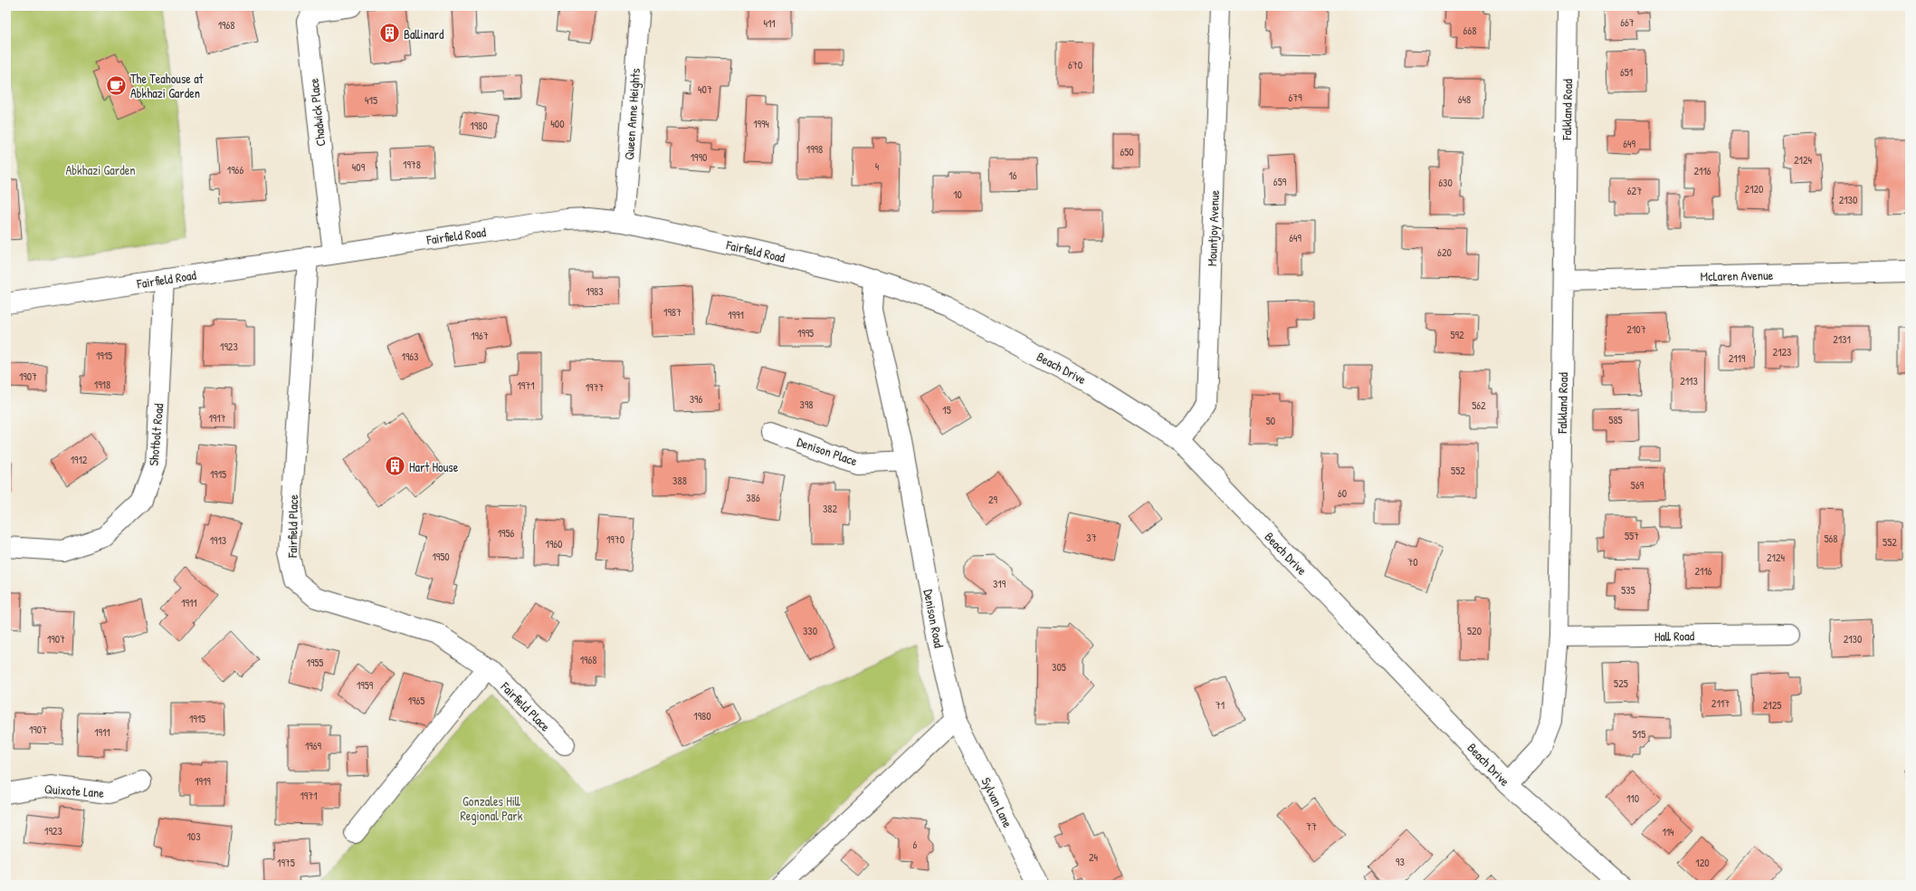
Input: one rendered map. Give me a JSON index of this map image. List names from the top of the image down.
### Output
{
  "streets": {
    "street": [
      "Falkland Road",
      "Chadwick Place",
      "Queen Anne Heights",
      "Mountjoy Avenue",
      "Fairfield Road",
      "McLaren Avenue",
      "Beach Drive",
      "Shotbolt Road",
      "Denison Place",
      "Fairfield Place",
      "Denison Road",
      "Hall Road",
      "Quixote Lane",
      "Sylvan Lane"
    ]
  },
  "crossings": [
    ["Falkland Road", "McLaren Avenue"],
    ["Falkland Road", "Beach Drive"],
    ["Falkland Road", "Hall Road"],
    ["Chadwick Place", "Fairfield Road"],
    ["Queen Anne Heights", "Fairfield Road"],
    ["Mountjoy Avenue", "Beach Drive"],
    ["Fairfield Road", "Beach Drive"],
    ["Fairfield Road", "Shotbolt Road"],
    ["Fairfield Road", "Fairfield Place"],
    ["Fairfield Road", "Denison Road"],
    ["Denison Place", "Denison Road"],
    ["Denison Road", "Sylvan Lane"]
  ],
  "parks": ["Abkhazi Garden", "Gonzales Hill Regional Park"],
  "places": {
    "building": ["Ballinard", "Hart House"],
    "cafe": ["The Teahouse at Abkhazi Garden"]
  },
  "house_numbers": [
    "667",
    "411",
    "1968",
    "668",
    "670",
    "651",
    "407",
    "679",
    "648",
    "415",
    "400",
    "1994",
    "1980",
    "649",
    "1998",
    "650",
    "1990",
    "2124",
    "1978",
    "4",
    "409",
    "1966",
    "2116",
    "16",
    "659",
    "630",
    "2120",
    "627",
    "10",
    "2130",
    "649",
    "620",
    "1983",
    "1987",
    "1991",
    "2107",
    "1995",
    "592",
    "1967",
    "2131",
    "1923",
    "2123",
    "1915",
    "1963",
    "2119",
    "1907",
    "2113",
    "1918",
    "1971",
    "1977",
    "396",
    "398",
    "562",
    "15",
    "1917",
    "585",
    "50",
    "1912",
    "552",
    "1915",
    "388",
    "569",
    "60",
    "386",
    "29",
    "382",
    "1956",
    "557",
    "37",
    "568",
    "1970",
    "1913",
    "552",
    "1960",
    "1950",
    "2124",
    "70",
    "2116",
    "319",
    "535",
    "1911",
    "330",
    "520",
    "1907",
    "2130",
    "1968",
    "1955",
    "305",
    "525",
    "1959",
    "1965",
    "2117",
    "71",
    "2125",
    "1980",
    "1915",
    "1907",
    "1911",
    "515",
    "1969",
    "1919",
    "1971",
    "110",
    "77",
    "1923",
    "114",
    "103",
    "6",
    "24",
    "93",
    "1975",
    "120"
  ]
}
